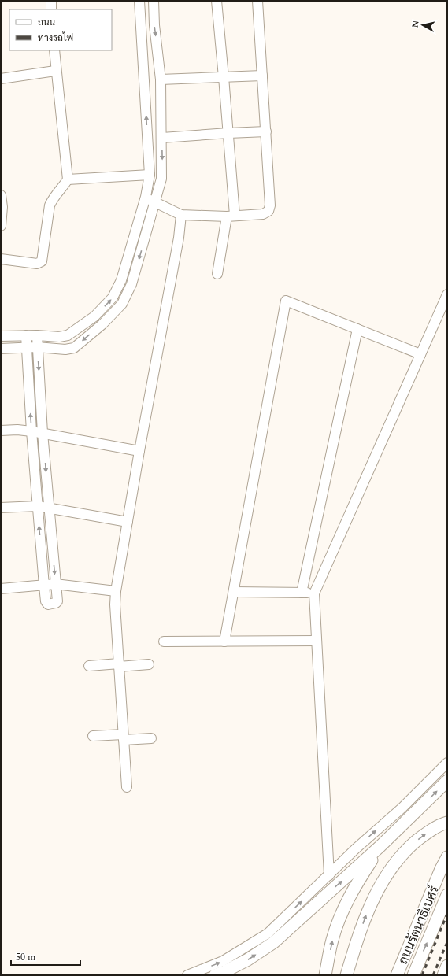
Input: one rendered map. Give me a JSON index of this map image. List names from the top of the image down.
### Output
{
  "streets": {
    "main road": ["ถนนรัตนาธิเบศร์"]
  },
  "legend": ["ถนน", "ทางรถไฟ"],
  "scale_bar": "50 m",
  "north": "left"
}
